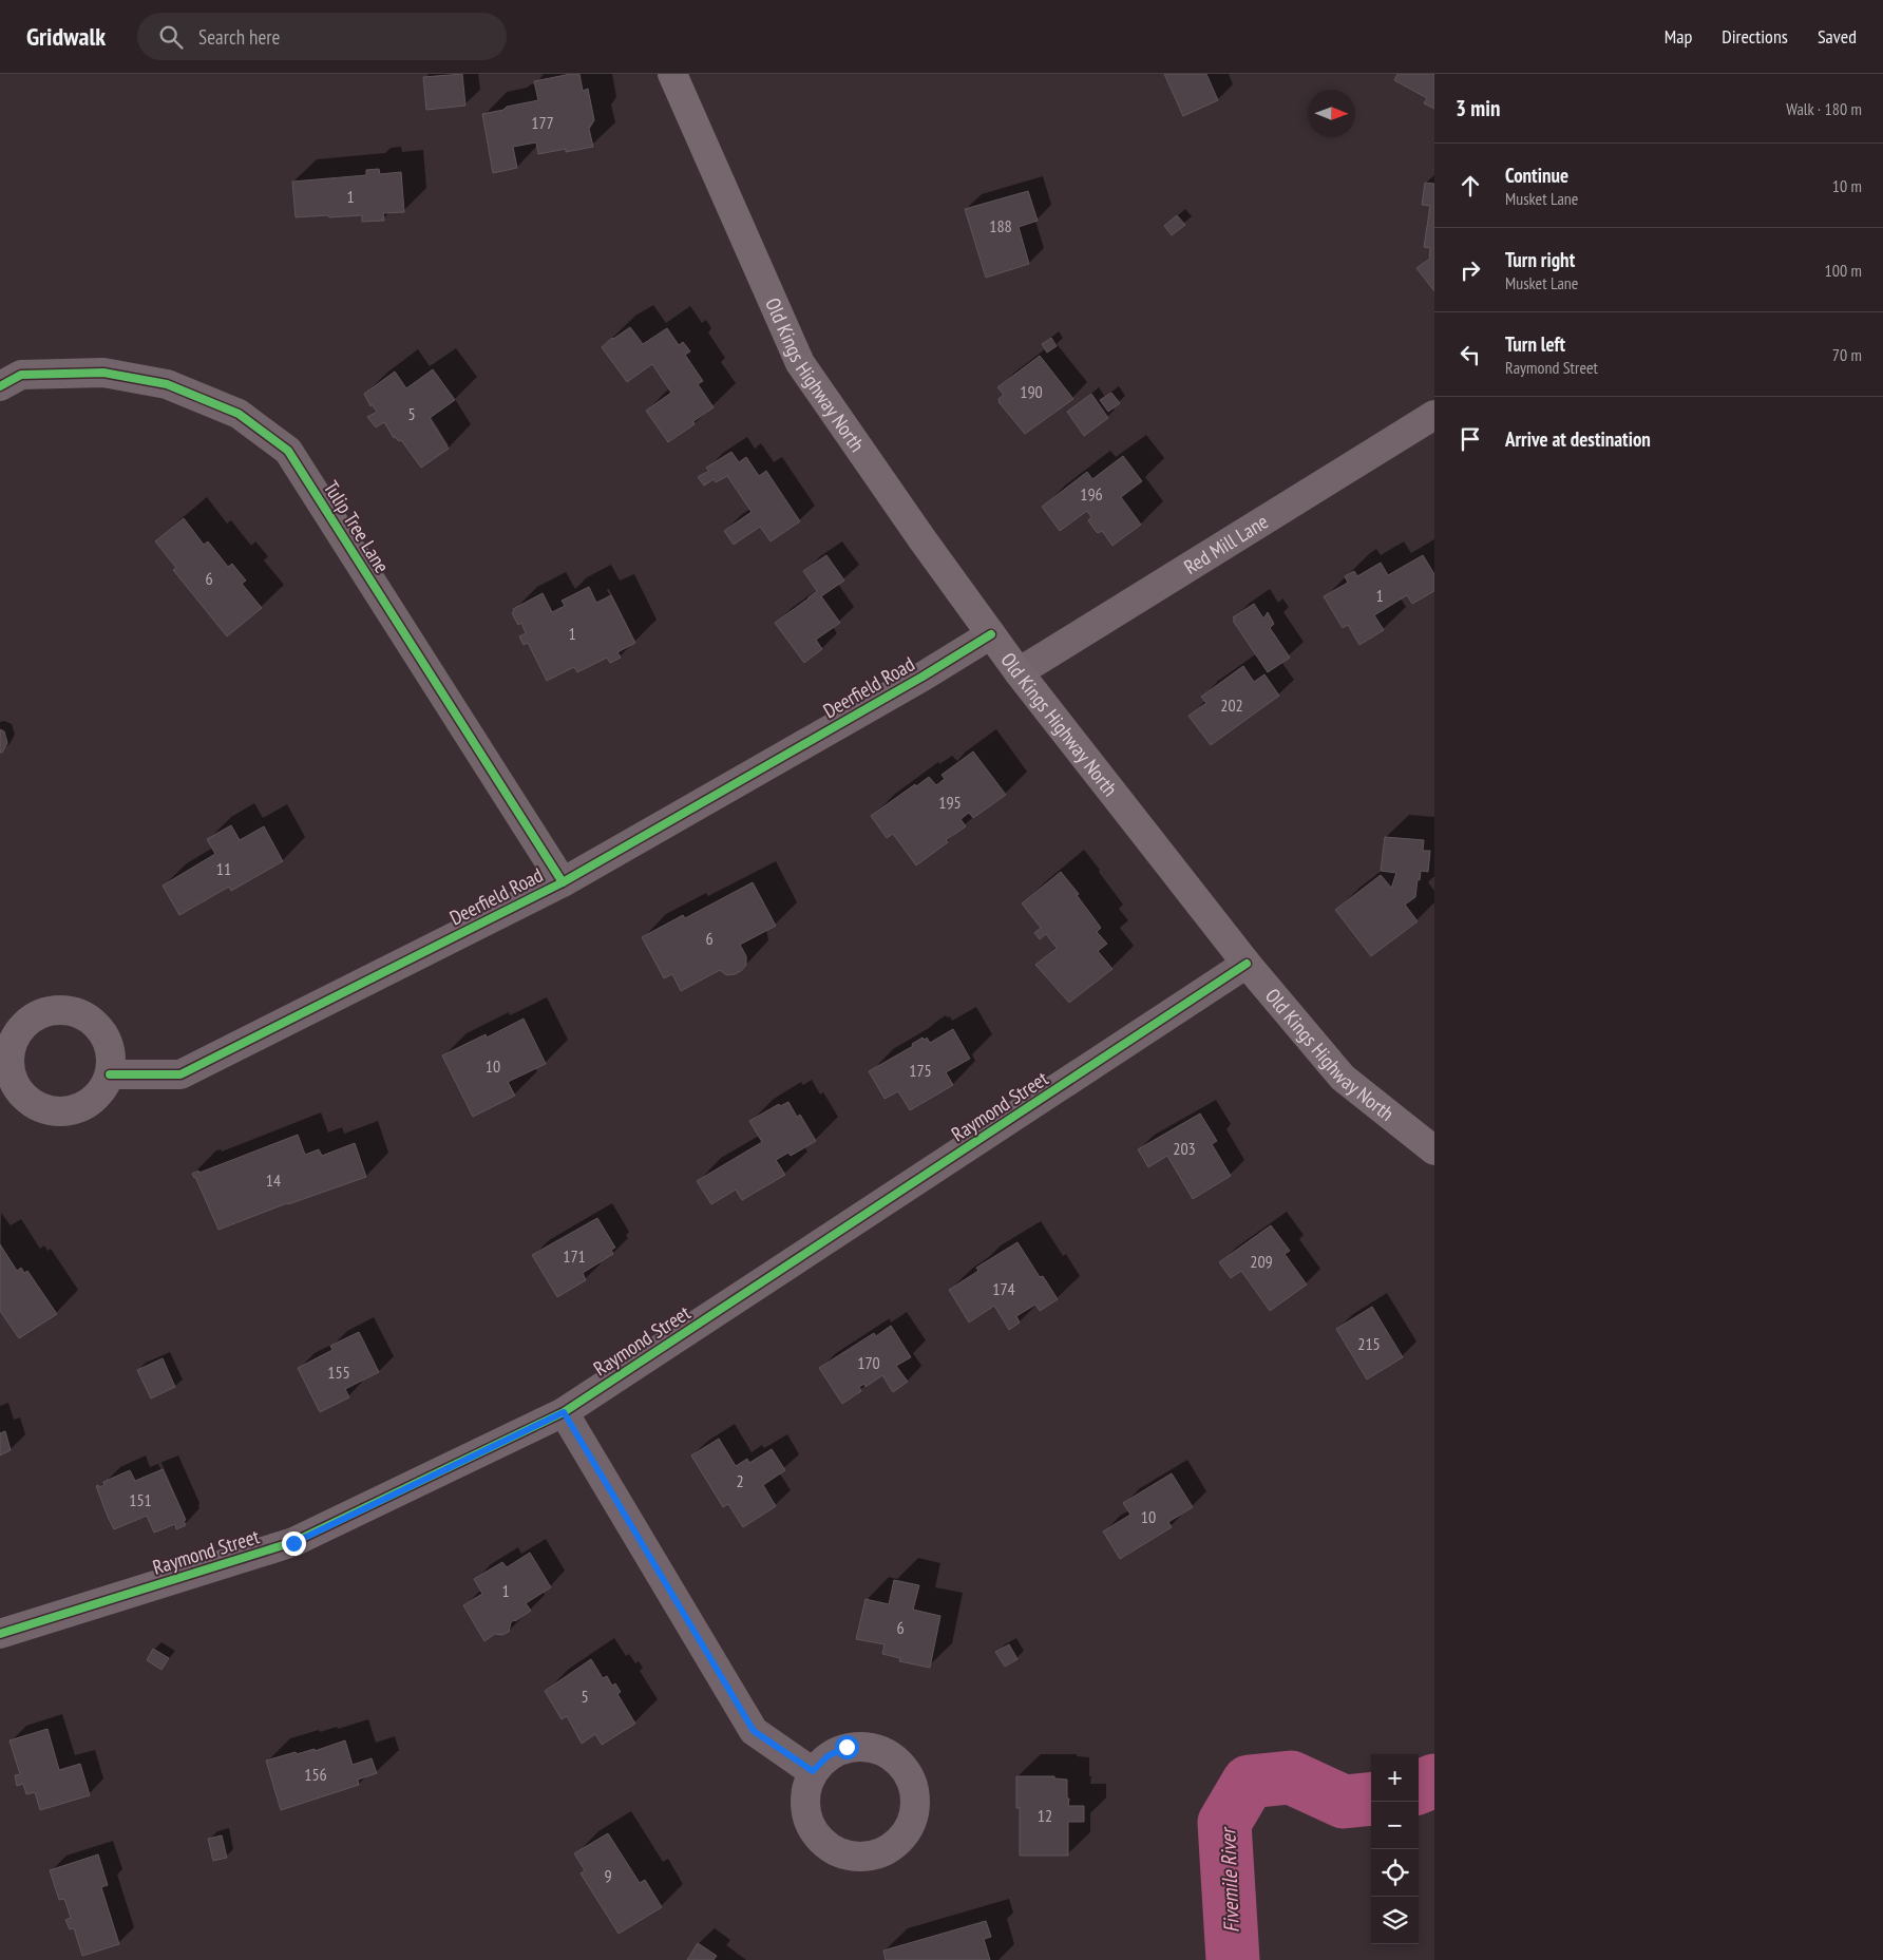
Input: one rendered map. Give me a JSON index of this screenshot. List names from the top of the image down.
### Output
{
  "streets": {
    "main road": ["Old Kings Highway North"],
    "street": [
      "Tulip Tree Lane",
      "Red Mill Lane",
      "Deerfield Road",
      "Raymond Street"
    ]
  },
  "crossings": [
    ["Old Kings Highway North", "Red Mill Lane"],
    ["Old Kings Highway North", "Deerfield Road"],
    ["Old Kings Highway North", "Raymond Street"],
    ["Tulip Tree Lane", "Deerfield Road"]
  ],
  "water": ["Fivemile River"],
  "house_numbers": [
    "177",
    "1",
    "188",
    "190",
    "5",
    "196",
    "6",
    "1",
    "1",
    "202",
    "195",
    "11",
    "6",
    "10",
    "175",
    "203",
    "14",
    "171",
    "209",
    "174",
    "215",
    "170",
    "155",
    "2",
    "151",
    "10",
    "1",
    "6",
    "5",
    "156",
    "12",
    "9"
  ],
  "north": "right",
  "page": {
    "header": "Gridwalk",
    "search": "Search here",
    "nav": ["Map", "Directions", "Saved"],
    "heading": ["3 min", "Walk · 180 m"],
    "list": [
      ["Continue", "Musket Lane", "10 m"],
      ["Turn right", "Musket Lane", "100 m"],
      ["Turn left", "Raymond Street", "70 m"],
      "Arrive at destination"
    ],
    "map_buttons": ["+", "−"]
  }
}
